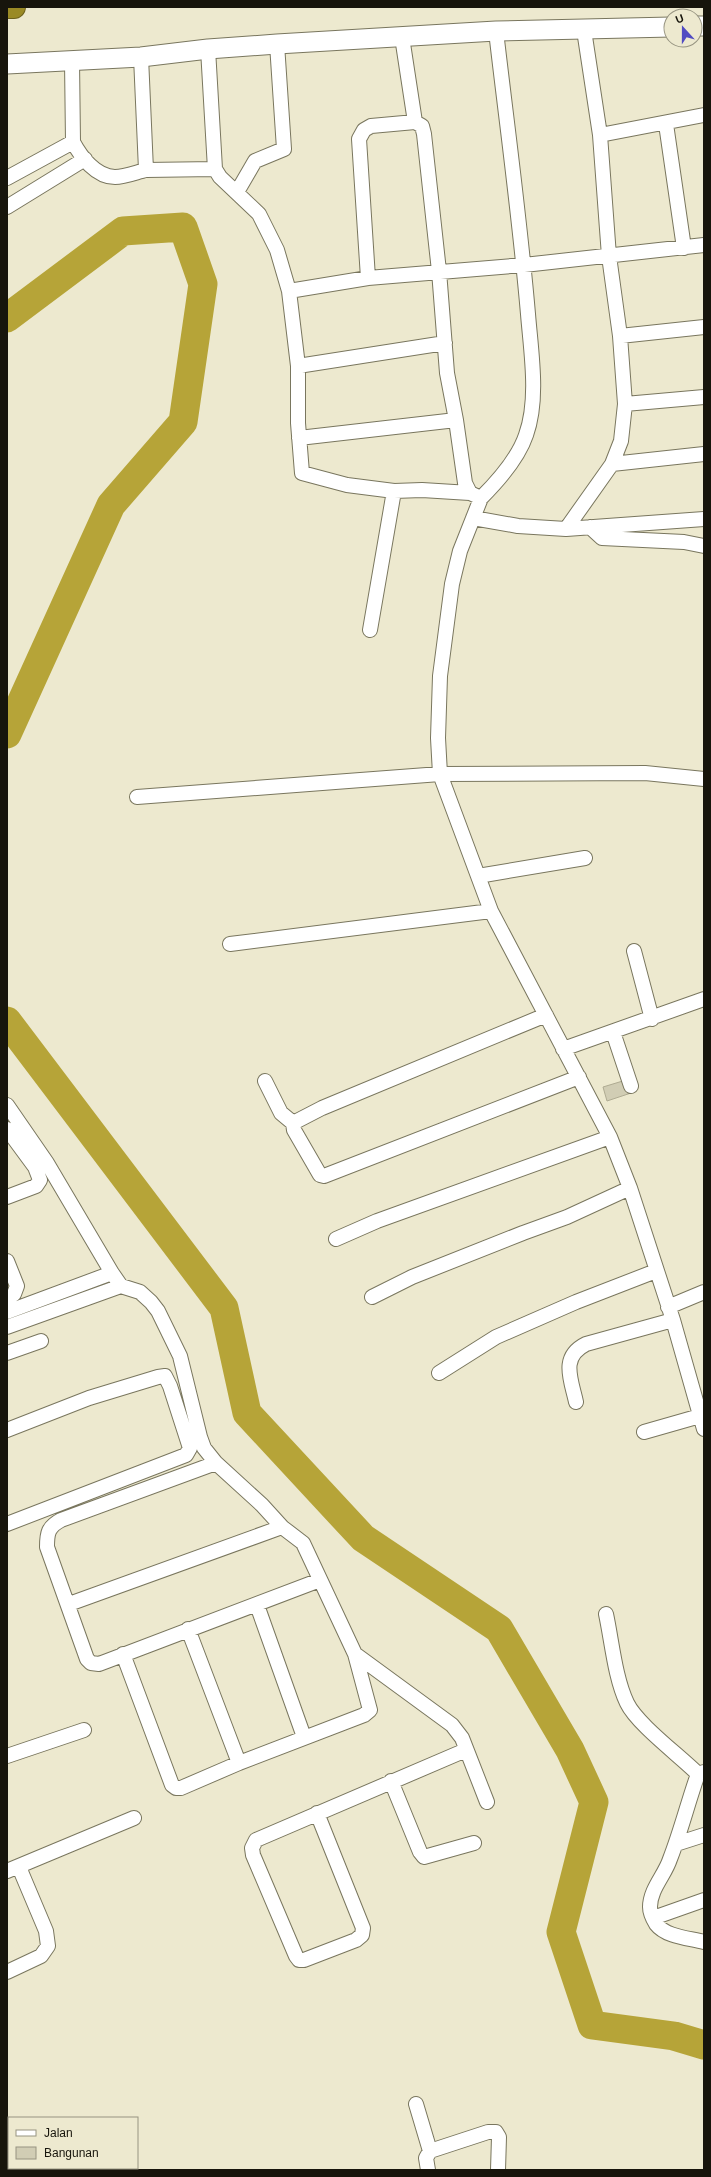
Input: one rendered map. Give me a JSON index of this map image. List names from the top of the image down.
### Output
{
  "legend": ["Jalan", "Bangunan"],
  "north": "top"
}
